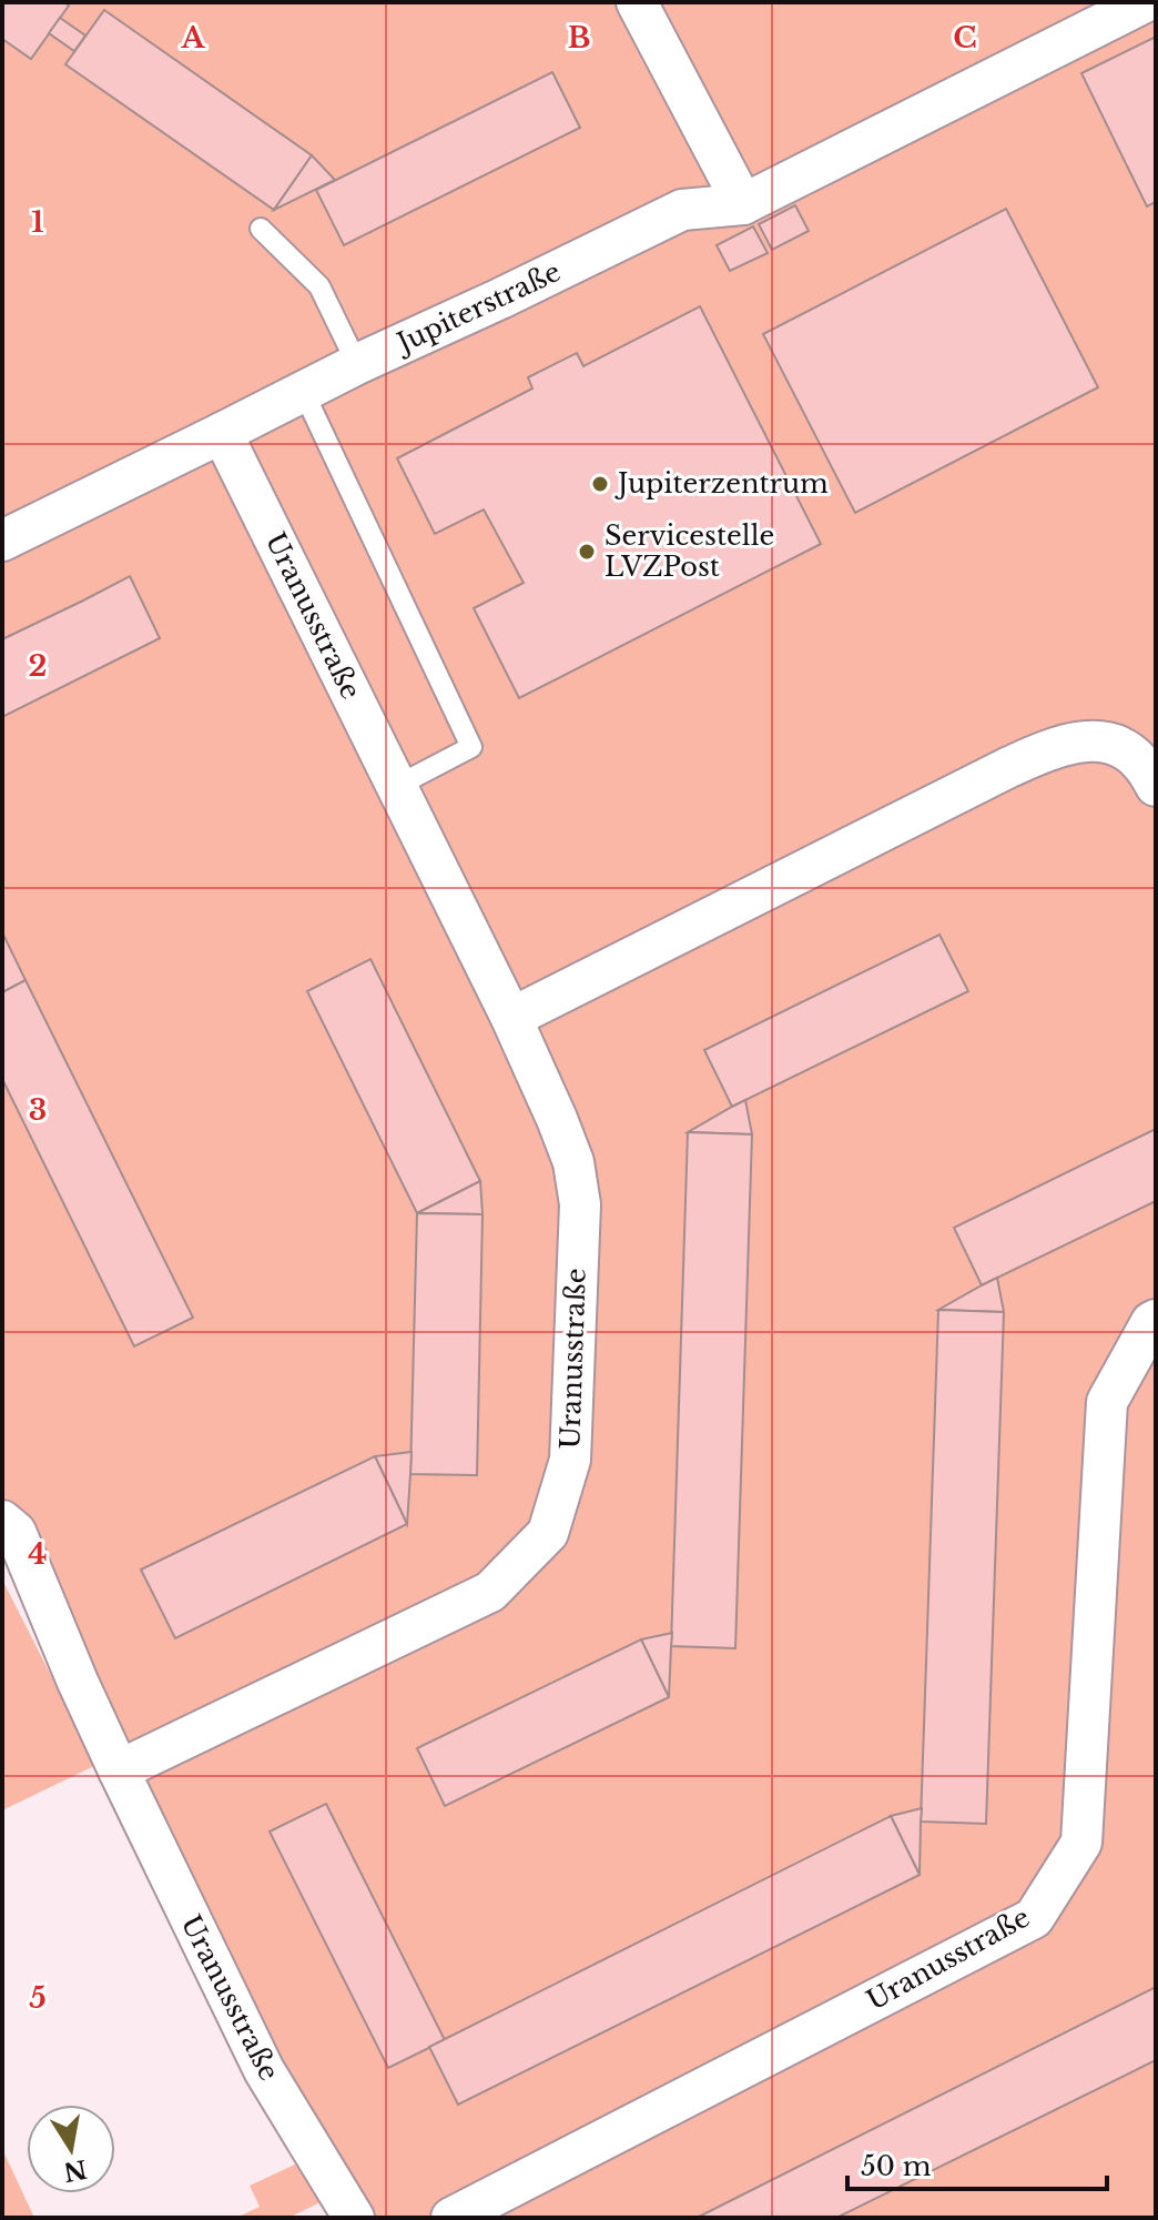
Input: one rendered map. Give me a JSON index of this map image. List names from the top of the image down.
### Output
{
  "streets": {
    "street": ["Jupiterstraße", "Uranusstraße"]
  },
  "crossings": [
    ["Jupiterstraße", "Uranusstraße"]
  ],
  "places": ["Jupiterzentrum", "Servicestelle LVZPost"],
  "scale_bar": "50 m",
  "north": "bottom",
  "grid": {
    "columns": ["A", "B", "C"],
    "rows": [
      "1",
      "2",
      "3",
      "4",
      "5"
    ]
  }
}
